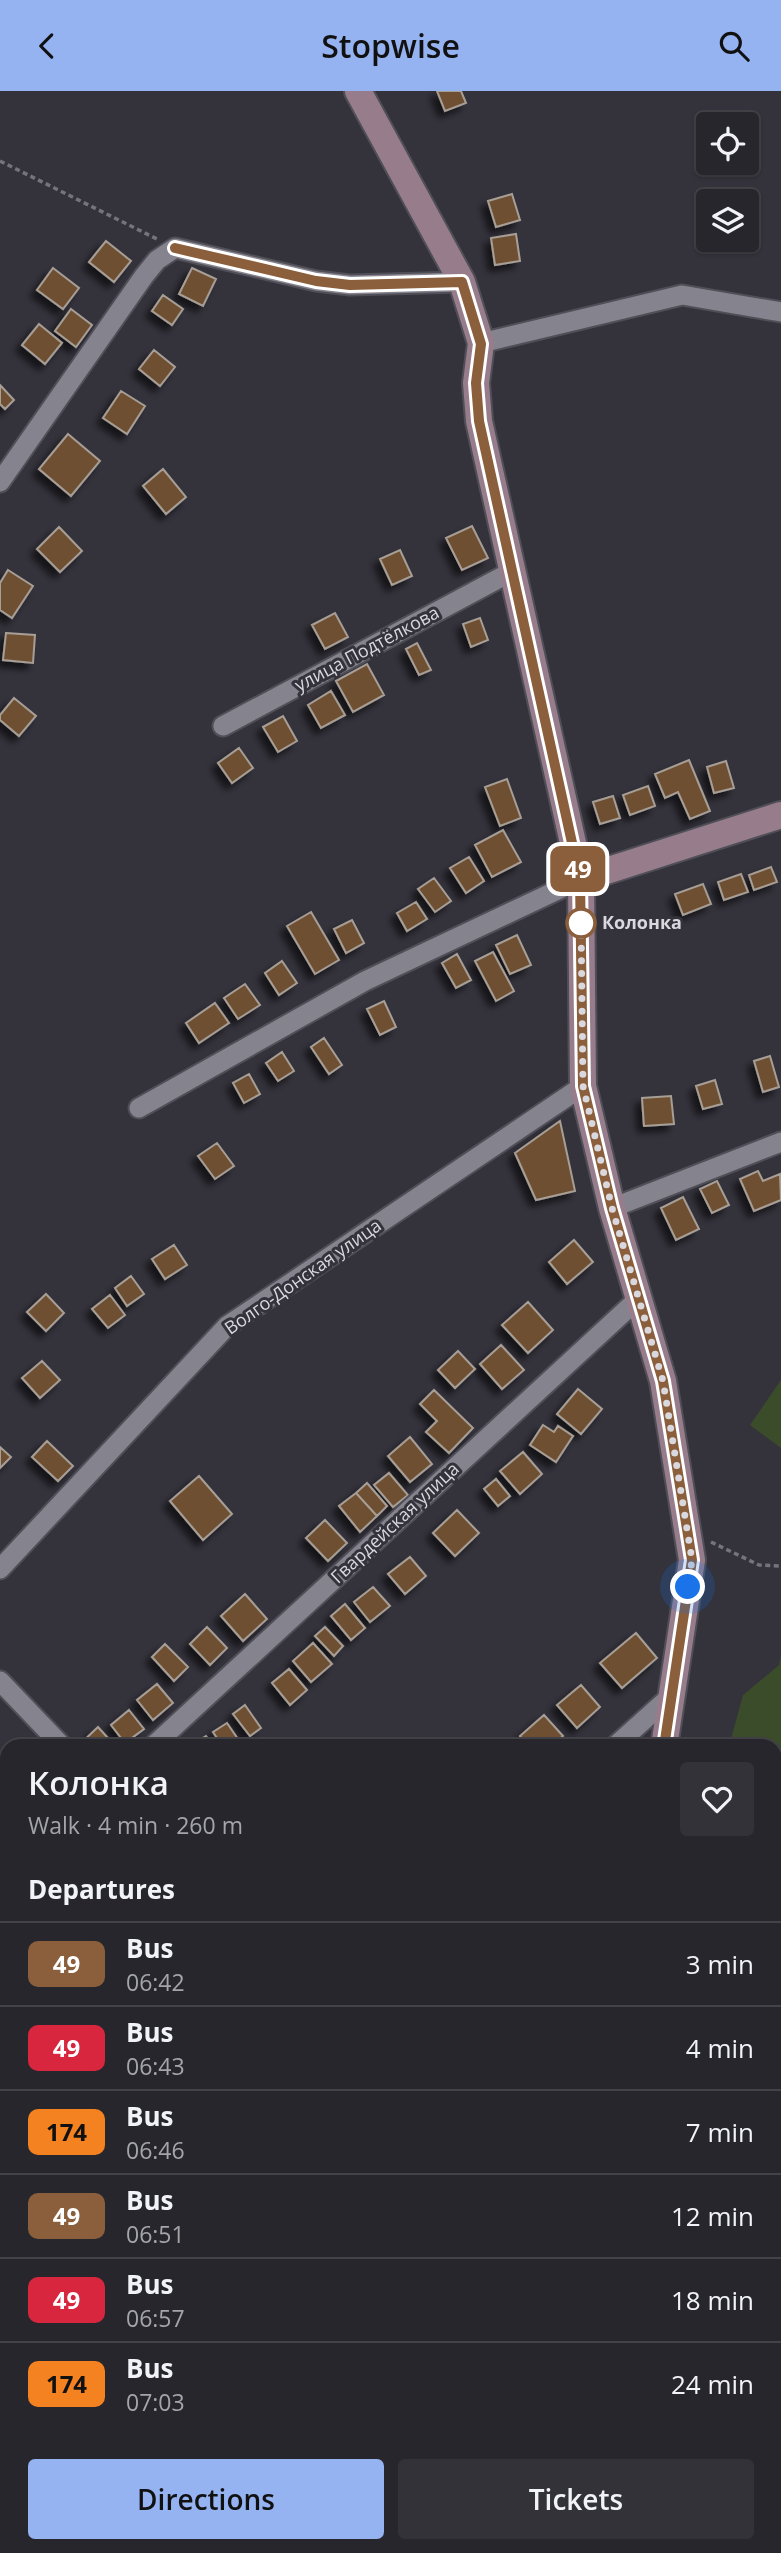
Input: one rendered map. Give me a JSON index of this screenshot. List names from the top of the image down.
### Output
{
  "streets": {
    "street": ["улица Подтёлкова", "Волго-Донская улица", "Гвардейская улица"]
  },
  "places": ["Колонка"],
  "lines": ["bus line 49"],
  "page": {
    "header": "Stopwise",
    "on_map": "49",
    "heading": [
      ["Колонка", "Walk · 4 min · 260 m"],
      "Departures"
    ],
    "list": [
      {
        "mark": "49",
        "name": "Bus",
        "note": "06:42",
        "value": "3 min"
      },
      {
        "mark": "49",
        "name": "Bus",
        "note": "06:43",
        "value": "4 min"
      },
      {
        "mark": "174",
        "name": "Bus",
        "note": "06:46",
        "value": "7 min"
      },
      {
        "mark": "49",
        "name": "Bus",
        "note": "06:51",
        "value": "12 min"
      },
      {
        "mark": "49",
        "name": "Bus",
        "note": "06:57",
        "value": "18 min"
      },
      {
        "mark": "174",
        "name": "Bus",
        "note": "07:03",
        "value": "24 min"
      }
    ],
    "buttons": ["Directions", "Tickets"]
  }
}
